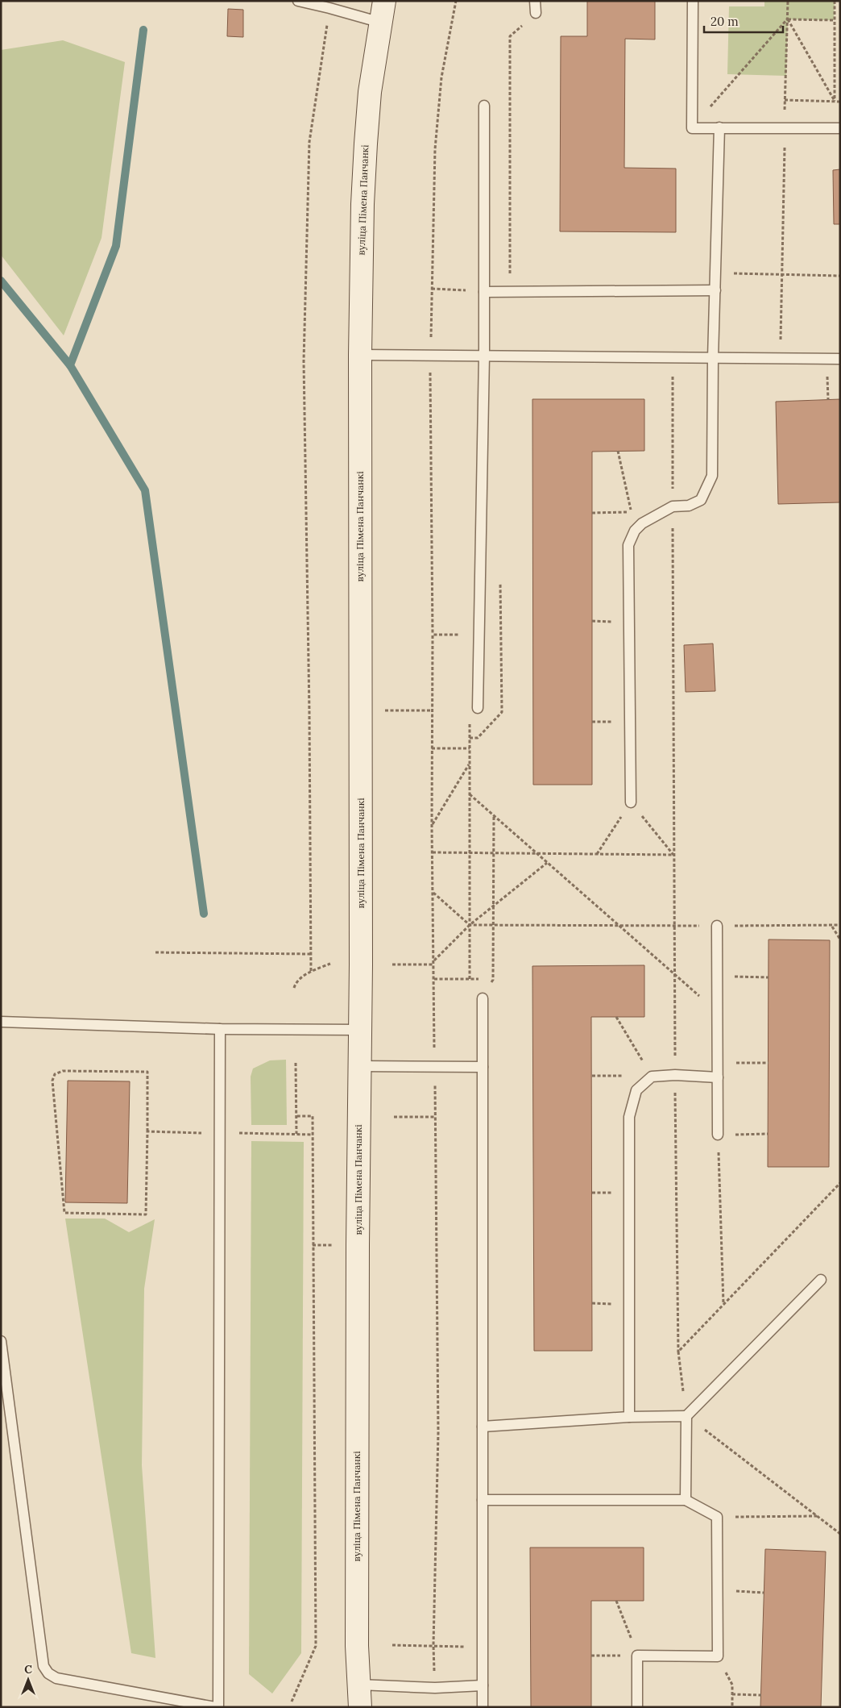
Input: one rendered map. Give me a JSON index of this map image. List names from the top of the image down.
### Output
{
  "streets": {
    "street": ["вуліца Пімена Панчанкі"]
  },
  "scale_bar": "20 m",
  "north": "top"
}
